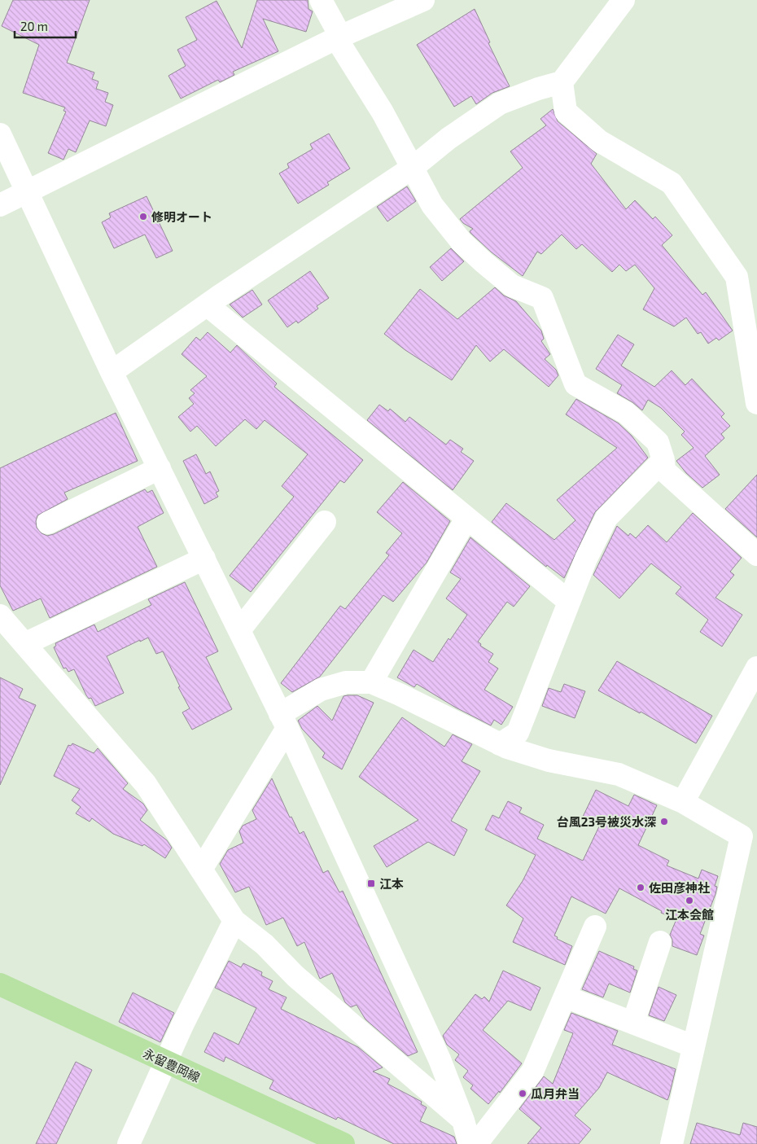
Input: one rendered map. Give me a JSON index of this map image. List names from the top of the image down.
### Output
{
  "streets": {
    "main road": ["永留豊岡線"]
  },
  "places": {
    "other": [
      "修明オート",
      "台風23号被災水深",
      "佐田彦神社",
      "江本会館",
      "瓜月弁当"
    ],
    "transit": ["江本"]
  },
  "scale_bar": "20 m"
}
